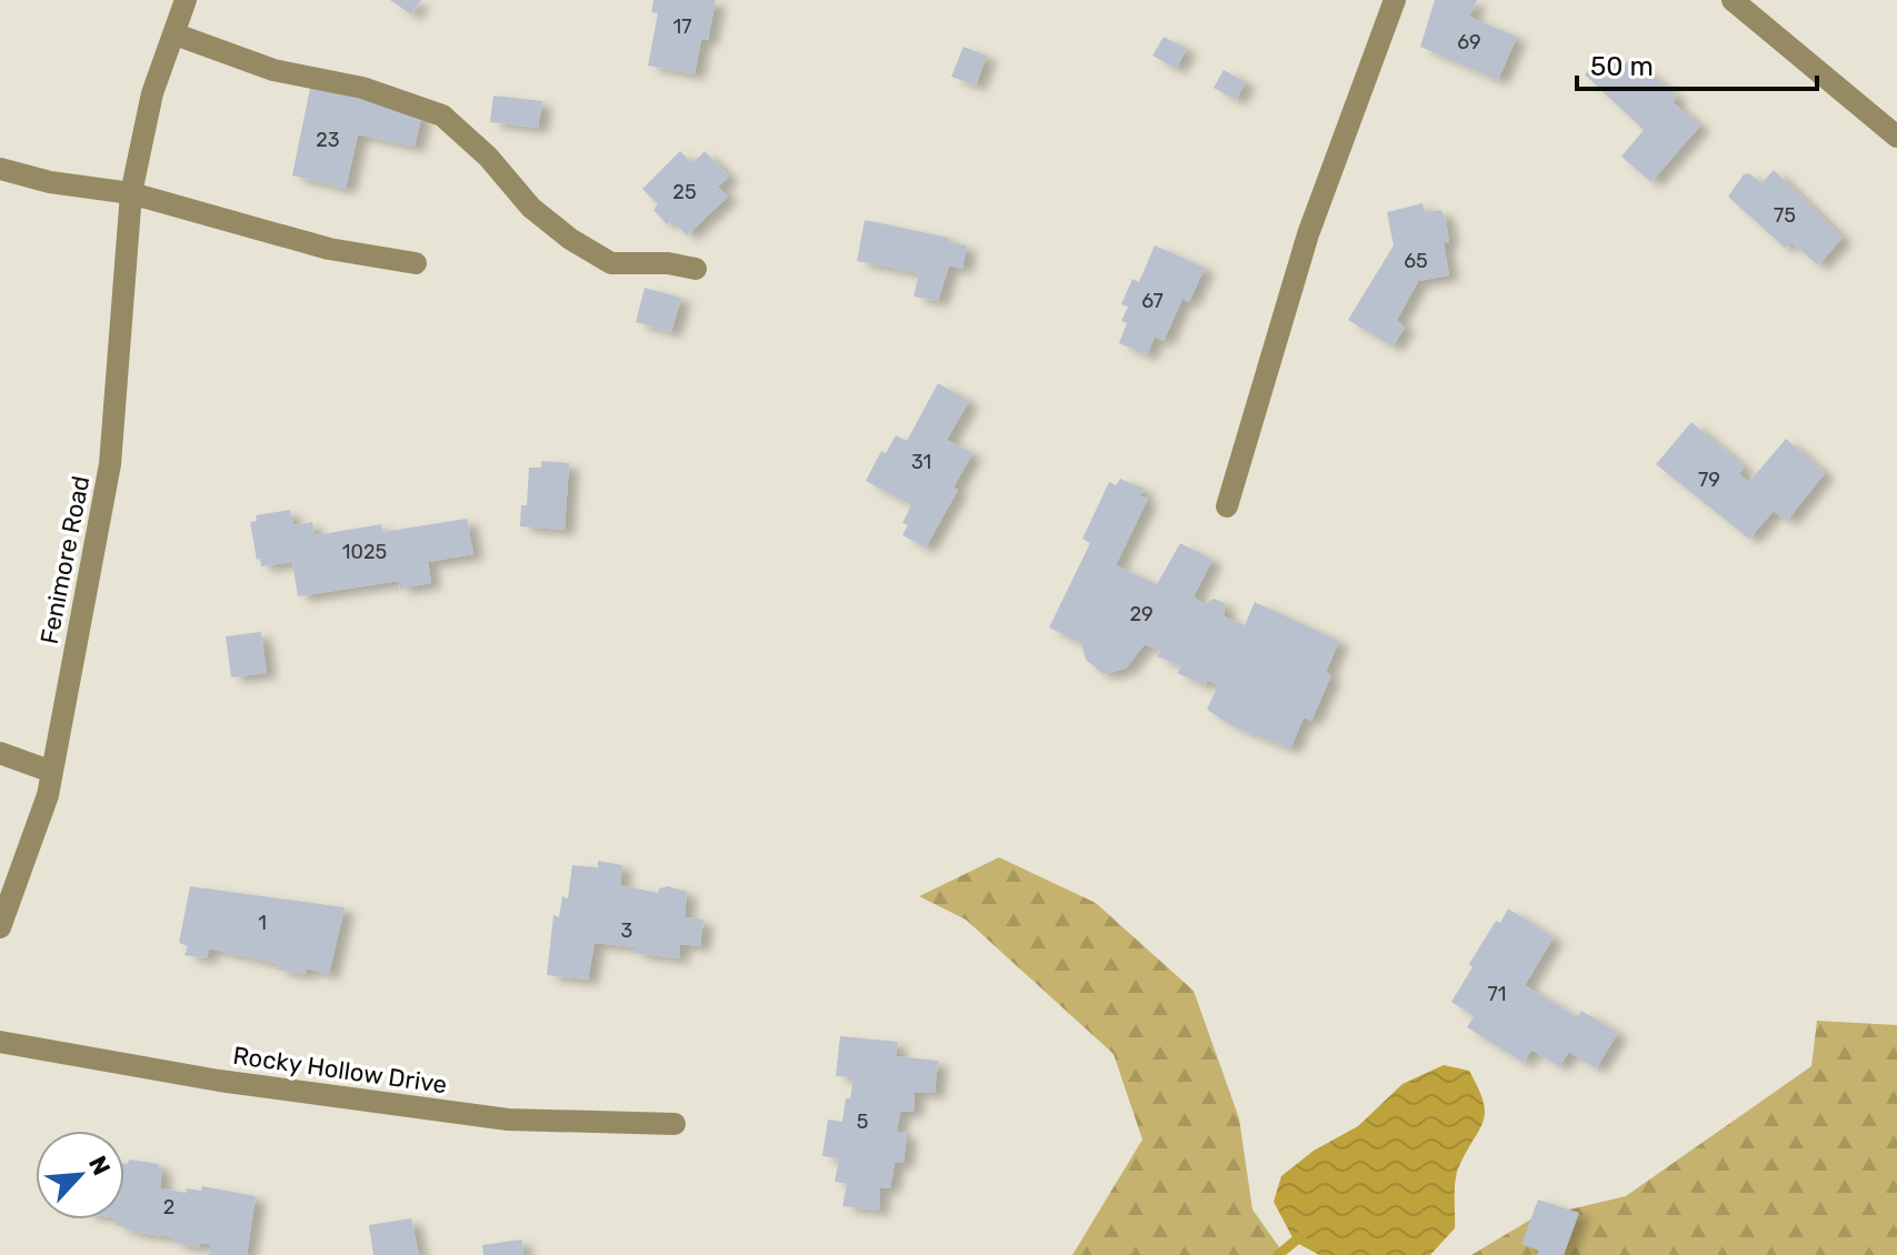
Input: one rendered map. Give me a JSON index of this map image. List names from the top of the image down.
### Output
{
  "streets": {
    "street": ["Fenimore Road", "Rocky Hollow Drive"]
  },
  "house_numbers": [
    "17",
    "69",
    "23",
    "25",
    "75",
    "65",
    "67",
    "31",
    "79",
    "1025",
    "29",
    "1",
    "3",
    "71",
    "5",
    "2"
  ],
  "scale_bar": "50 m",
  "north": "top right"
}
